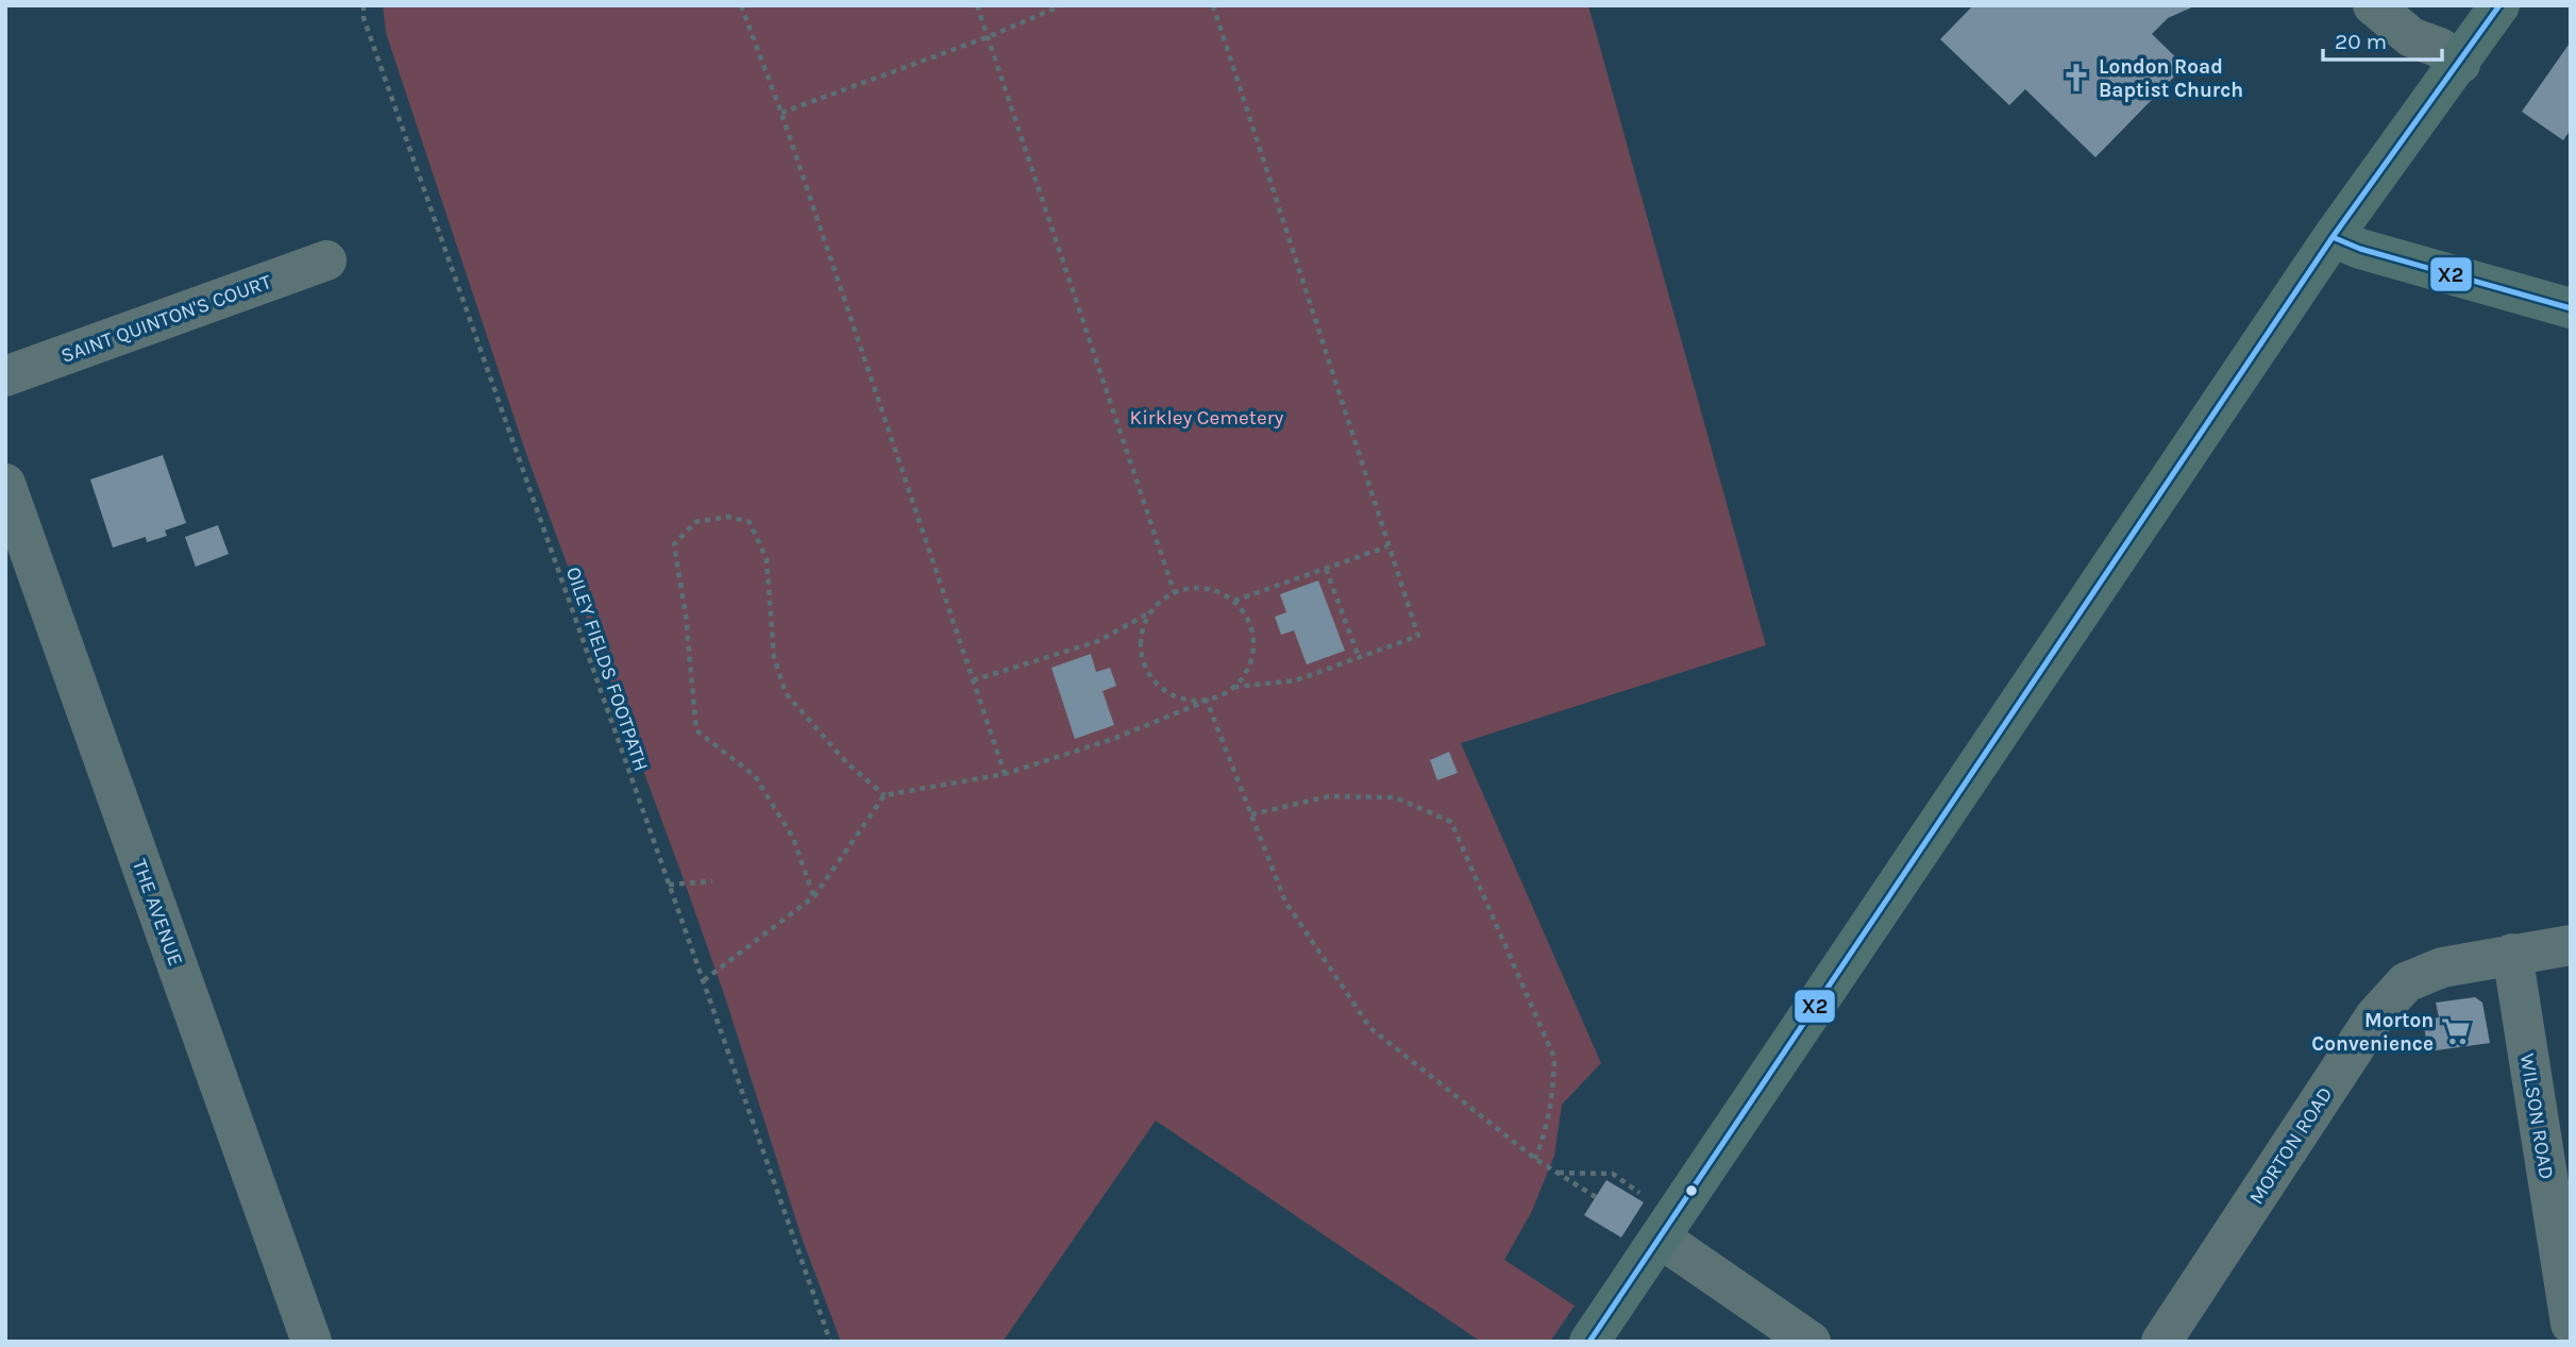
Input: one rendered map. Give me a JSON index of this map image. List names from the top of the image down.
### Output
{
  "streets": {
    "street": [
      "SAINT QUINTON'S COURT",
      "THE AVENUE",
      "WILSON ROAD",
      "MORTON ROAD"
    ],
    "path": ["OILEY FIELDS FOOTPATH"]
  },
  "crossings": [
    ["WILSON ROAD", "MORTON ROAD"]
  ],
  "parks": ["Kirkley Cemetery"],
  "places": {
    "church": ["London Road Baptist Church"],
    "supermarket": ["Morton Convenience"]
  },
  "lines": ["transit line X2"],
  "scale_bar": "20 m"
}
